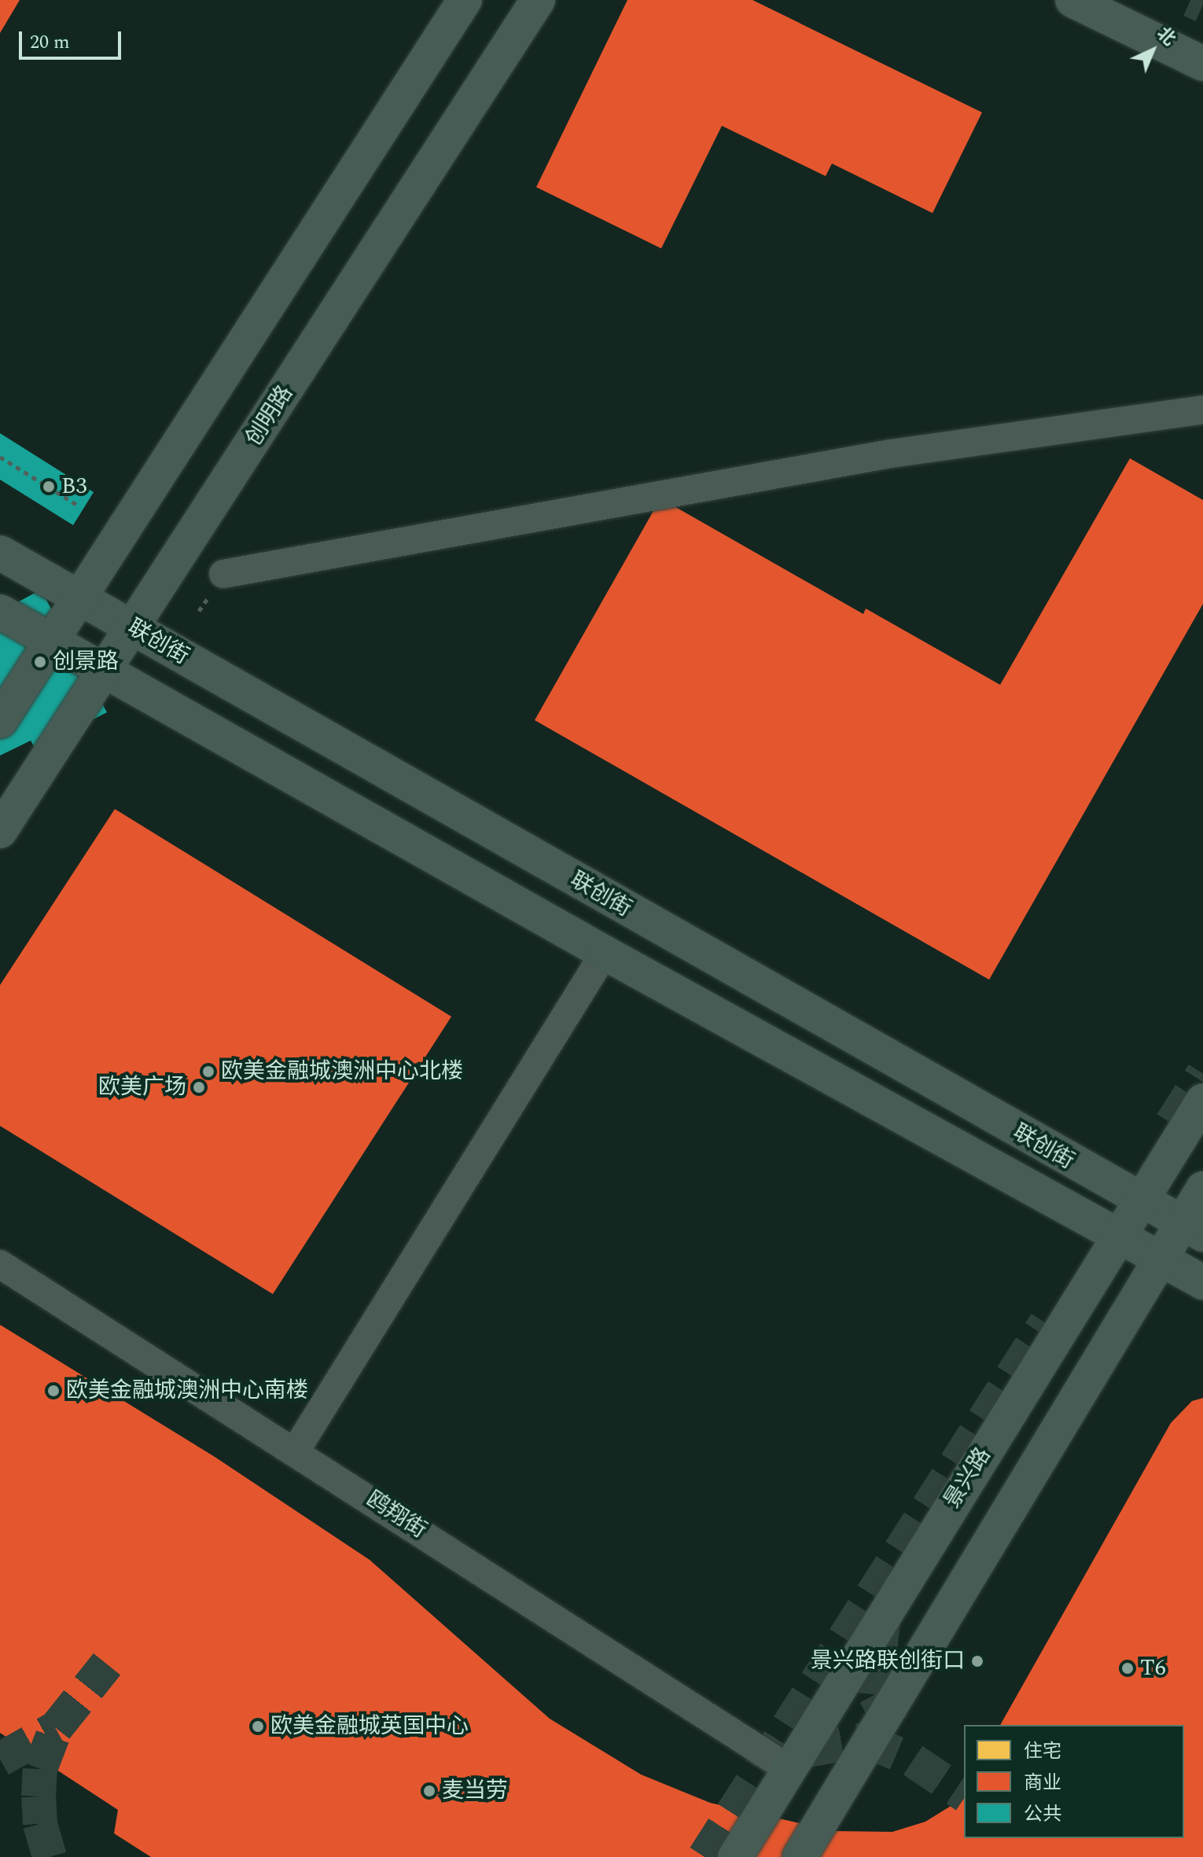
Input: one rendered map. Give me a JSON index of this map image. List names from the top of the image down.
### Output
{
  "streets": {
    "street": [
      "创明路",
      "联创街",
      "景兴路",
      "鸥翔街"
    ]
  },
  "crossings": [
    ["创明路", "联创街"],
    ["联创街", "景兴路"],
    ["景兴路", "鸥翔街"]
  ],
  "places": [
    "B3",
    "创景路",
    "欧美金融城澳洲中心北楼",
    "欧美广场",
    "欧美金融城澳洲中心南楼",
    "景兴路联创街口",
    "T6",
    "欧美金融城英国中心",
    "麦当劳"
  ],
  "legend": ["住宅", "商业", "公共"],
  "scale_bar": "20 m",
  "north": "top right"
}
